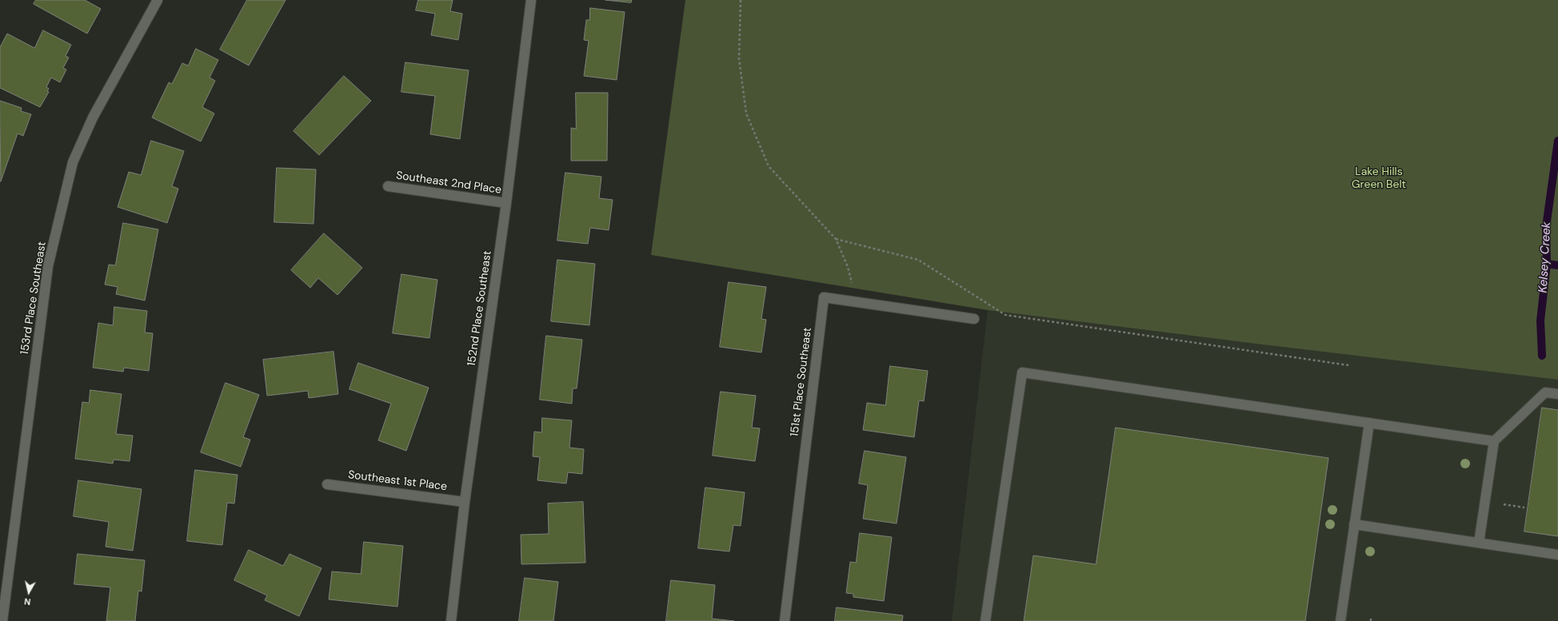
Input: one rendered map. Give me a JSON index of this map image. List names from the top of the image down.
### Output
{
  "streets": {
    "street": [
      "Southeast 2nd Place",
      "153rd Place Southeast",
      "152nd Place Southeast",
      "151st Place Southeast",
      "Southeast 1st Place"
    ]
  },
  "crossings": [
    ["Southeast 2nd Place", "152nd Place Southeast"],
    ["152nd Place Southeast", "Southeast 1st Place"]
  ],
  "water": ["Kelsey Creek"],
  "parks": ["Lake Hills Green Belt"],
  "north": "bottom"
}
